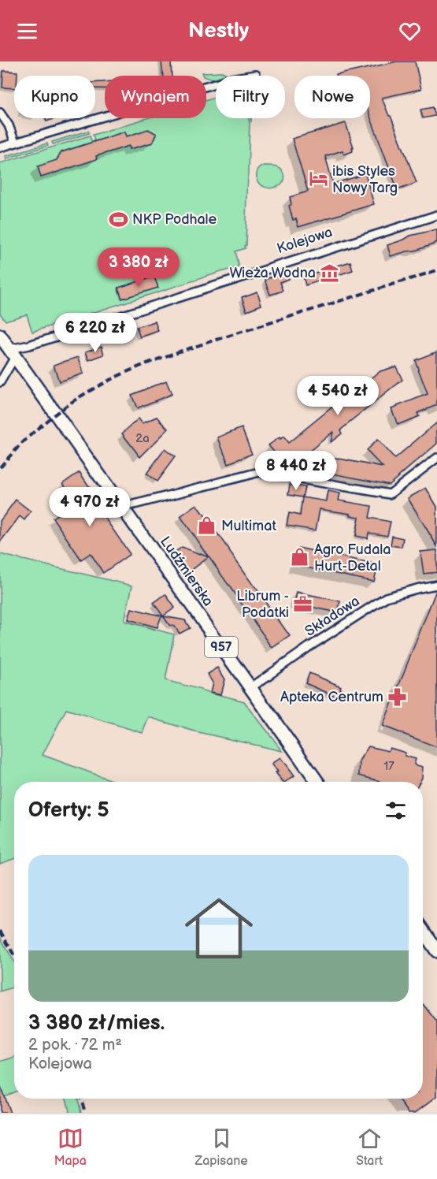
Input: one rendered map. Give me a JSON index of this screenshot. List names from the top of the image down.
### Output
{
  "streets": {
    "main road": ["Ludźmierska", "957"],
    "street": ["Kolejowa", "Składowa"]
  },
  "crossings": [
    ["Kolejowa", "Ludźmierska"],
    ["Kolejowa", "957"],
    ["Ludźmierska", "Składowa"],
    ["Ludźmierska", "957"]
  ],
  "places": {
    "hotel": ["ibis Styles Nowy Targ"],
    "sports": ["NKP Podhale"],
    "museum": ["Wieża Wodna"],
    "shop": ["Multimat", "Agro Fudala Hurt-Detal"],
    "office": ["Librum - Podatki"],
    "pharmacy": ["Apteka Centrum"]
  },
  "house_numbers": ["2a", "17"],
  "page": {
    "header": "Nestly",
    "chip": [
      "Kupno",
      "Wynajem",
      "Filtry",
      "Nowe"
    ],
    "price": [
      "3 380 zł",
      "6 220 zł",
      "4 540 zł",
      "8 440 zł",
      "4 970 zł"
    ],
    "heading": "Oferty: 5",
    "list": [
      {
        "name": "3 380 zł/mies.",
        "note": "2 pok. · 72 m² · Kolejowa"
      }
    ],
    "tabs": ["Mapa", "Zapisane", "Start"]
  }
}
